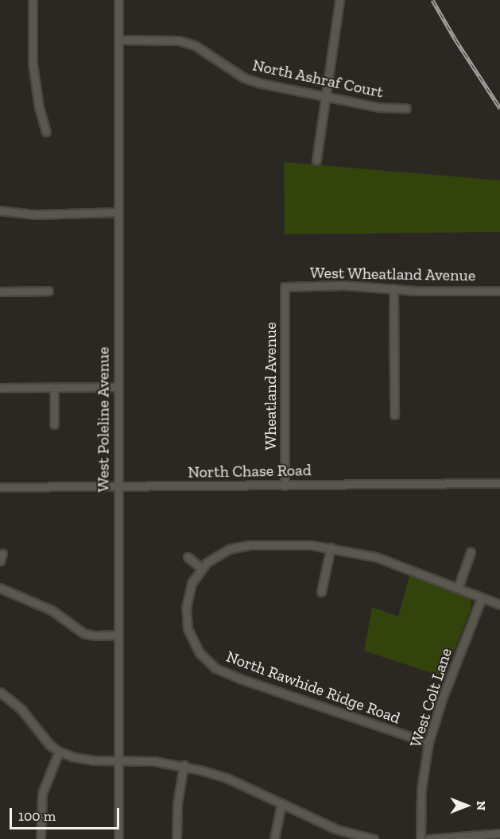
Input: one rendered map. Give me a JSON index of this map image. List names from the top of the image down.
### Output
{
  "streets": {
    "street": [
      "North Ashraf Court",
      "West Wheatland Avenue",
      "Wheatland Avenue",
      "West Poleline Avenue",
      "North Chase Road",
      "North Rawhide Ridge Road",
      "West Colt Lane"
    ]
  },
  "crossings": [
    ["North Ashraf Court", "West Poleline Avenue"],
    ["West Wheatland Avenue", "Wheatland Avenue"],
    ["Wheatland Avenue", "North Chase Road"],
    ["West Poleline Avenue", "North Chase Road"],
    ["North Rawhide Ridge Road", "West Colt Lane"]
  ],
  "scale_bar": "100 m",
  "north": "right"
}
